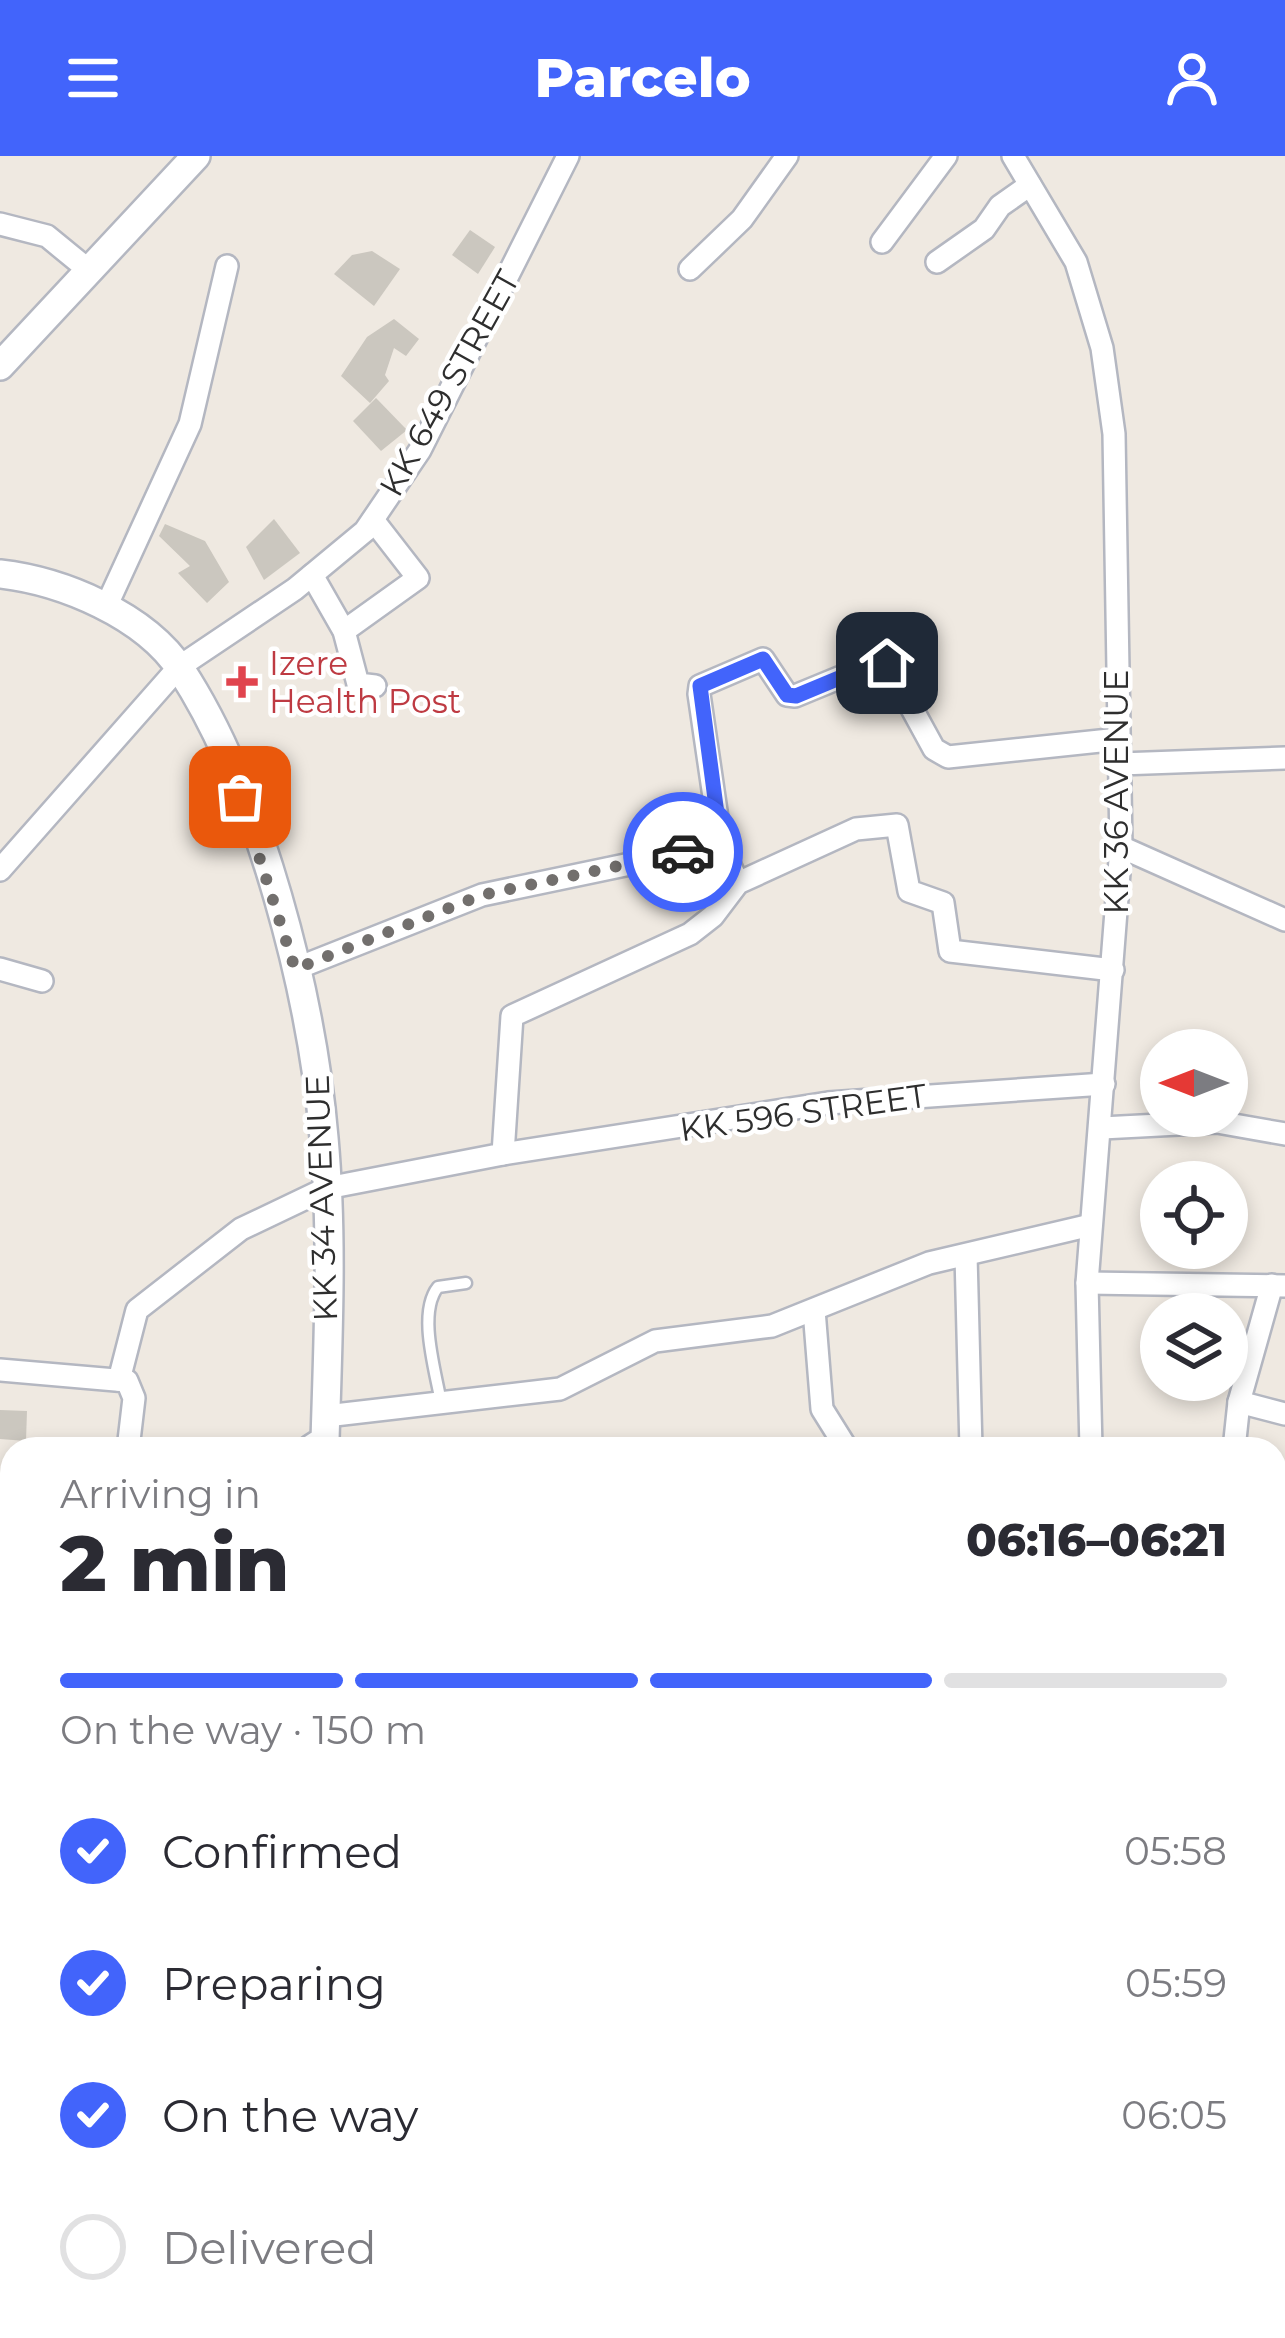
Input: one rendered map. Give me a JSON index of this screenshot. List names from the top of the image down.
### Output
{
  "streets": {
    "main road": ["KK 34 AVENUE"],
    "street": ["KK 649 STREET", "KK 36 AVENUE", "KK 596 STREET"]
  },
  "crossings": [
    ["KK 649 STREET", "KK 34 AVENUE"],
    ["KK 36 AVENUE", "KK 596 STREET"],
    ["KK 596 STREET", "KK 34 AVENUE"]
  ],
  "places": {
    "health": ["Izere Health Post"]
  },
  "north": "left",
  "page": {
    "header": "Parcelo",
    "heading": ["2 min", "Arriving in", "06:16–06:21"],
    "bar": "On the way · 150 m",
    "list": [
      ["Confirmed", "05:58"],
      ["Preparing", "05:59"],
      ["On the way", "06:05"],
      "Delivered"
    ]
  }
}
